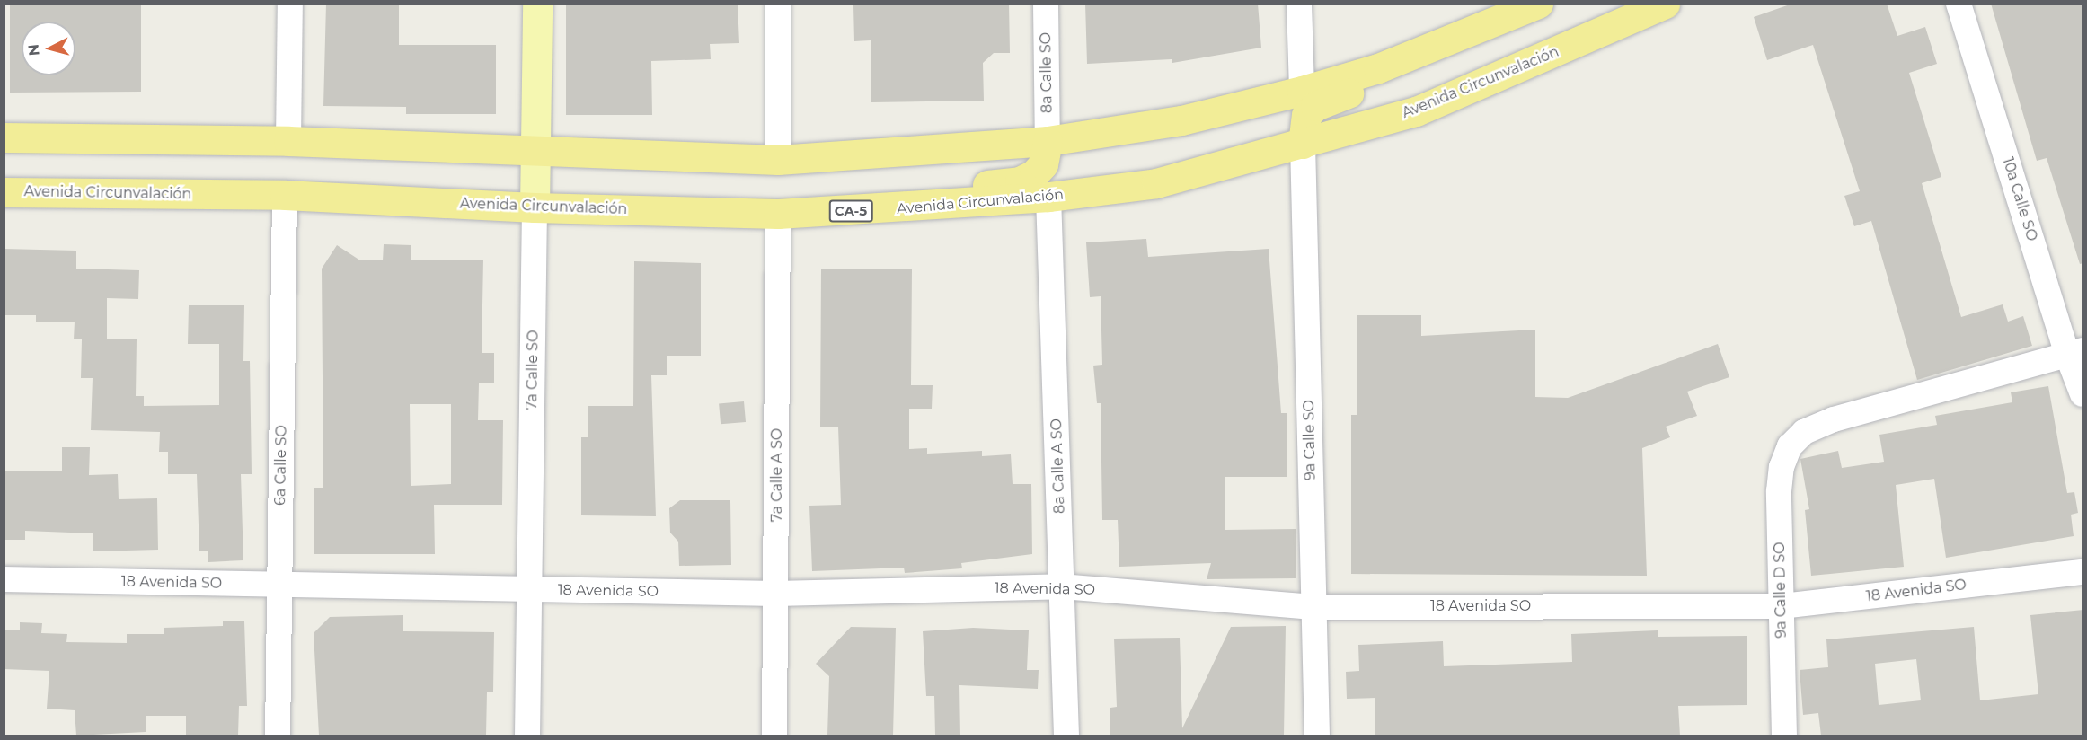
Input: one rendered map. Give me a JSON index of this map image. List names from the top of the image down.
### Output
{
  "streets": {
    "highway": ["Avenida Circunvalación", "CA-5"],
    "main road": ["7a Calle SO"],
    "street": [
      "8a Calle SO",
      "10a Calle SO",
      "9a Calle SO",
      "6a Calle SO",
      "8a Calle A SO",
      "7a Calle A SO",
      "18 Avenida SO",
      "9a Calle D SO"
    ]
  },
  "crossings": [
    ["Avenida Circunvalación", "7a Calle SO"],
    ["Avenida Circunvalación", "9a Calle SO"],
    ["Avenida Circunvalación", "6a Calle SO"],
    ["Avenida Circunvalación", "8a Calle A SO"],
    ["Avenida Circunvalación", "7a Calle A SO"],
    ["10a Calle SO", "9a Calle D SO"],
    ["7a Calle SO", "18 Avenida SO"],
    ["9a Calle SO", "18 Avenida SO"],
    ["6a Calle SO", "18 Avenida SO"],
    ["8a Calle A SO", "18 Avenida SO"],
    ["7a Calle A SO", "18 Avenida SO"],
    ["18 Avenida SO", "9a Calle D SO"]
  ],
  "north": "left"
}
